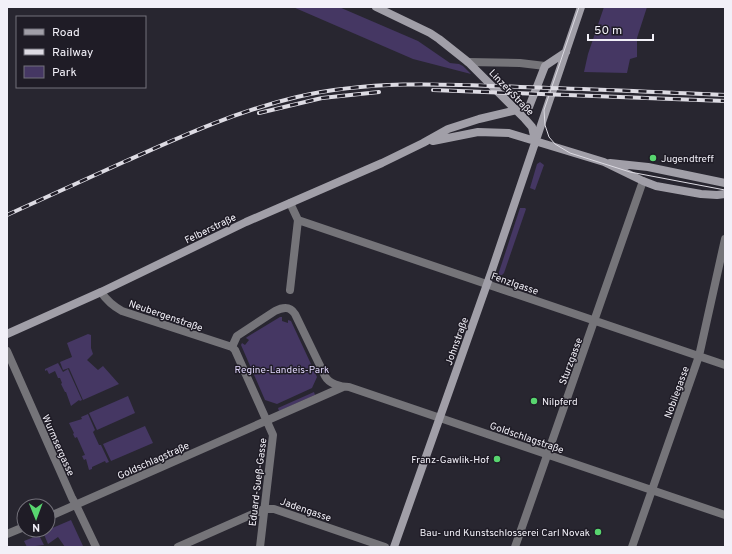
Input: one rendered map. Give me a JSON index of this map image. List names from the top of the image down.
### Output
{
  "streets": {
    "main road": ["Linzer Straße", "Felberstraße", "Johnstraße"],
    "street": [
      "Fenzlgasse",
      "Neubergenstraße",
      "Sturzgasse",
      "Nobilegasse",
      "Goldschlagstraße",
      "Wurmsergasse",
      "Eduard-Sueß-Gasse",
      "Jadengasse"
    ]
  },
  "crossings": [
    ["Linzer Straße", "Felberstraße"],
    ["Linzer Straße", "Johnstraße"],
    ["Felberstraße", "Neubergenstraße"],
    ["Felberstraße", "Johnstraße"],
    ["Fenzlgasse", "Johnstraße"],
    ["Fenzlgasse", "Sturzgasse"],
    ["Fenzlgasse", "Nobilegasse"],
    ["Neubergenstraße", "Goldschlagstraße"],
    ["Neubergenstraße", "Eduard-Sueß-Gasse"],
    ["Johnstraße", "Goldschlagstraße"],
    ["Sturzgasse", "Goldschlagstraße"],
    ["Nobilegasse", "Goldschlagstraße"],
    ["Goldschlagstraße", "Wurmsergasse"],
    ["Goldschlagstraße", "Eduard-Sueß-Gasse"],
    ["Eduard-Sueß-Gasse", "Jadengasse"]
  ],
  "parks": ["Regine-Landeis-Park"],
  "places": [
    "Jugendtreff",
    "Nilpferd",
    "Franz-Gawlik-Hof",
    "Bau- und Kunstschlosserei Carl Novak"
  ],
  "legend": ["Road", "Railway", "Park"],
  "scale_bar": "50 m",
  "north": "bottom"
}
